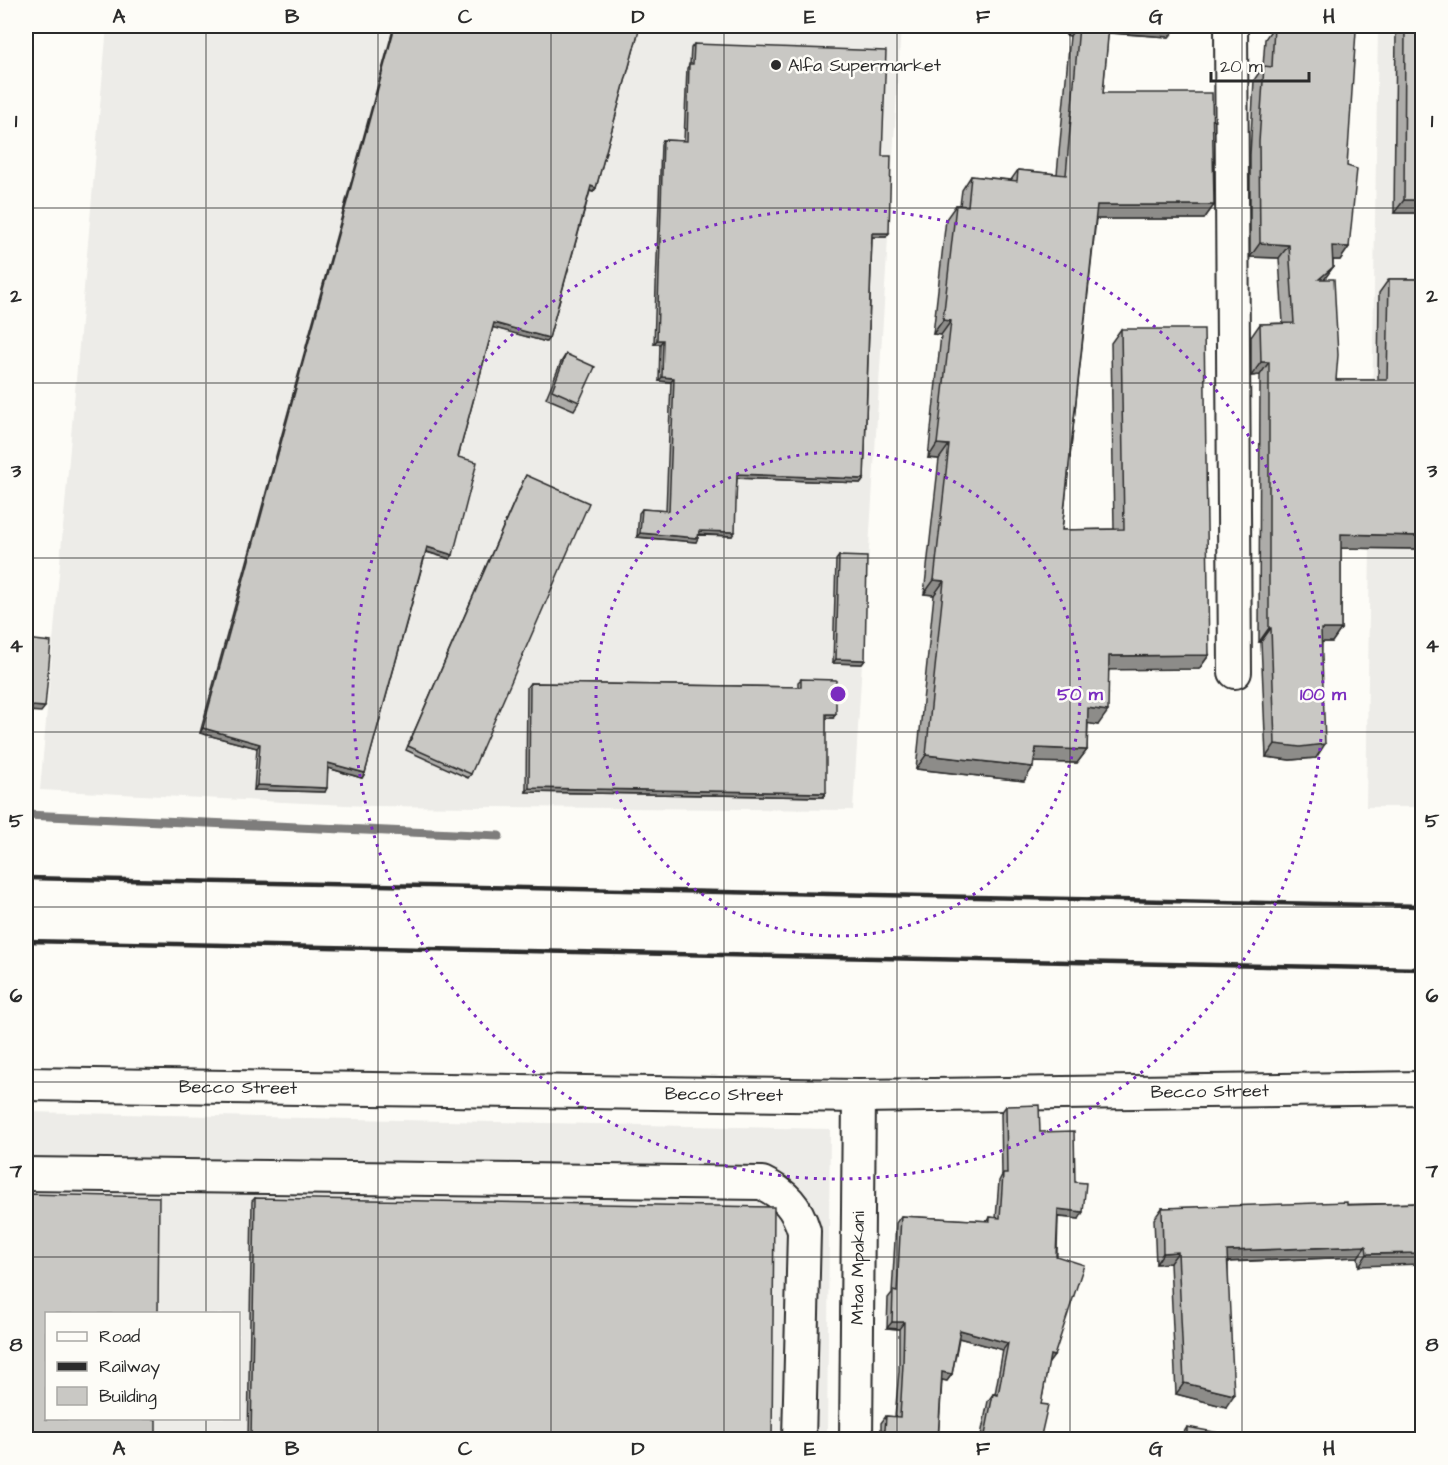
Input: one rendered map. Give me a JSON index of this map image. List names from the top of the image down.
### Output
{
  "streets": {
    "street": ["Becco Street", "Mtaa Mpakani"]
  },
  "crossings": [
    ["Becco Street", "Mtaa Mpakani"]
  ],
  "places": ["Alfa Supermarket"],
  "legend": ["Road", "Railway", "Building"],
  "scale_bar": "20 m",
  "grid": {
    "columns": [
      "A",
      "B",
      "C",
      "D",
      "E",
      "F",
      "G",
      "H"
    ],
    "rows": [
      "1",
      "2",
      "3",
      "4",
      "5",
      "6",
      "7",
      "8"
    ]
  },
  "rings": ["50 m", "100 m"]
}
